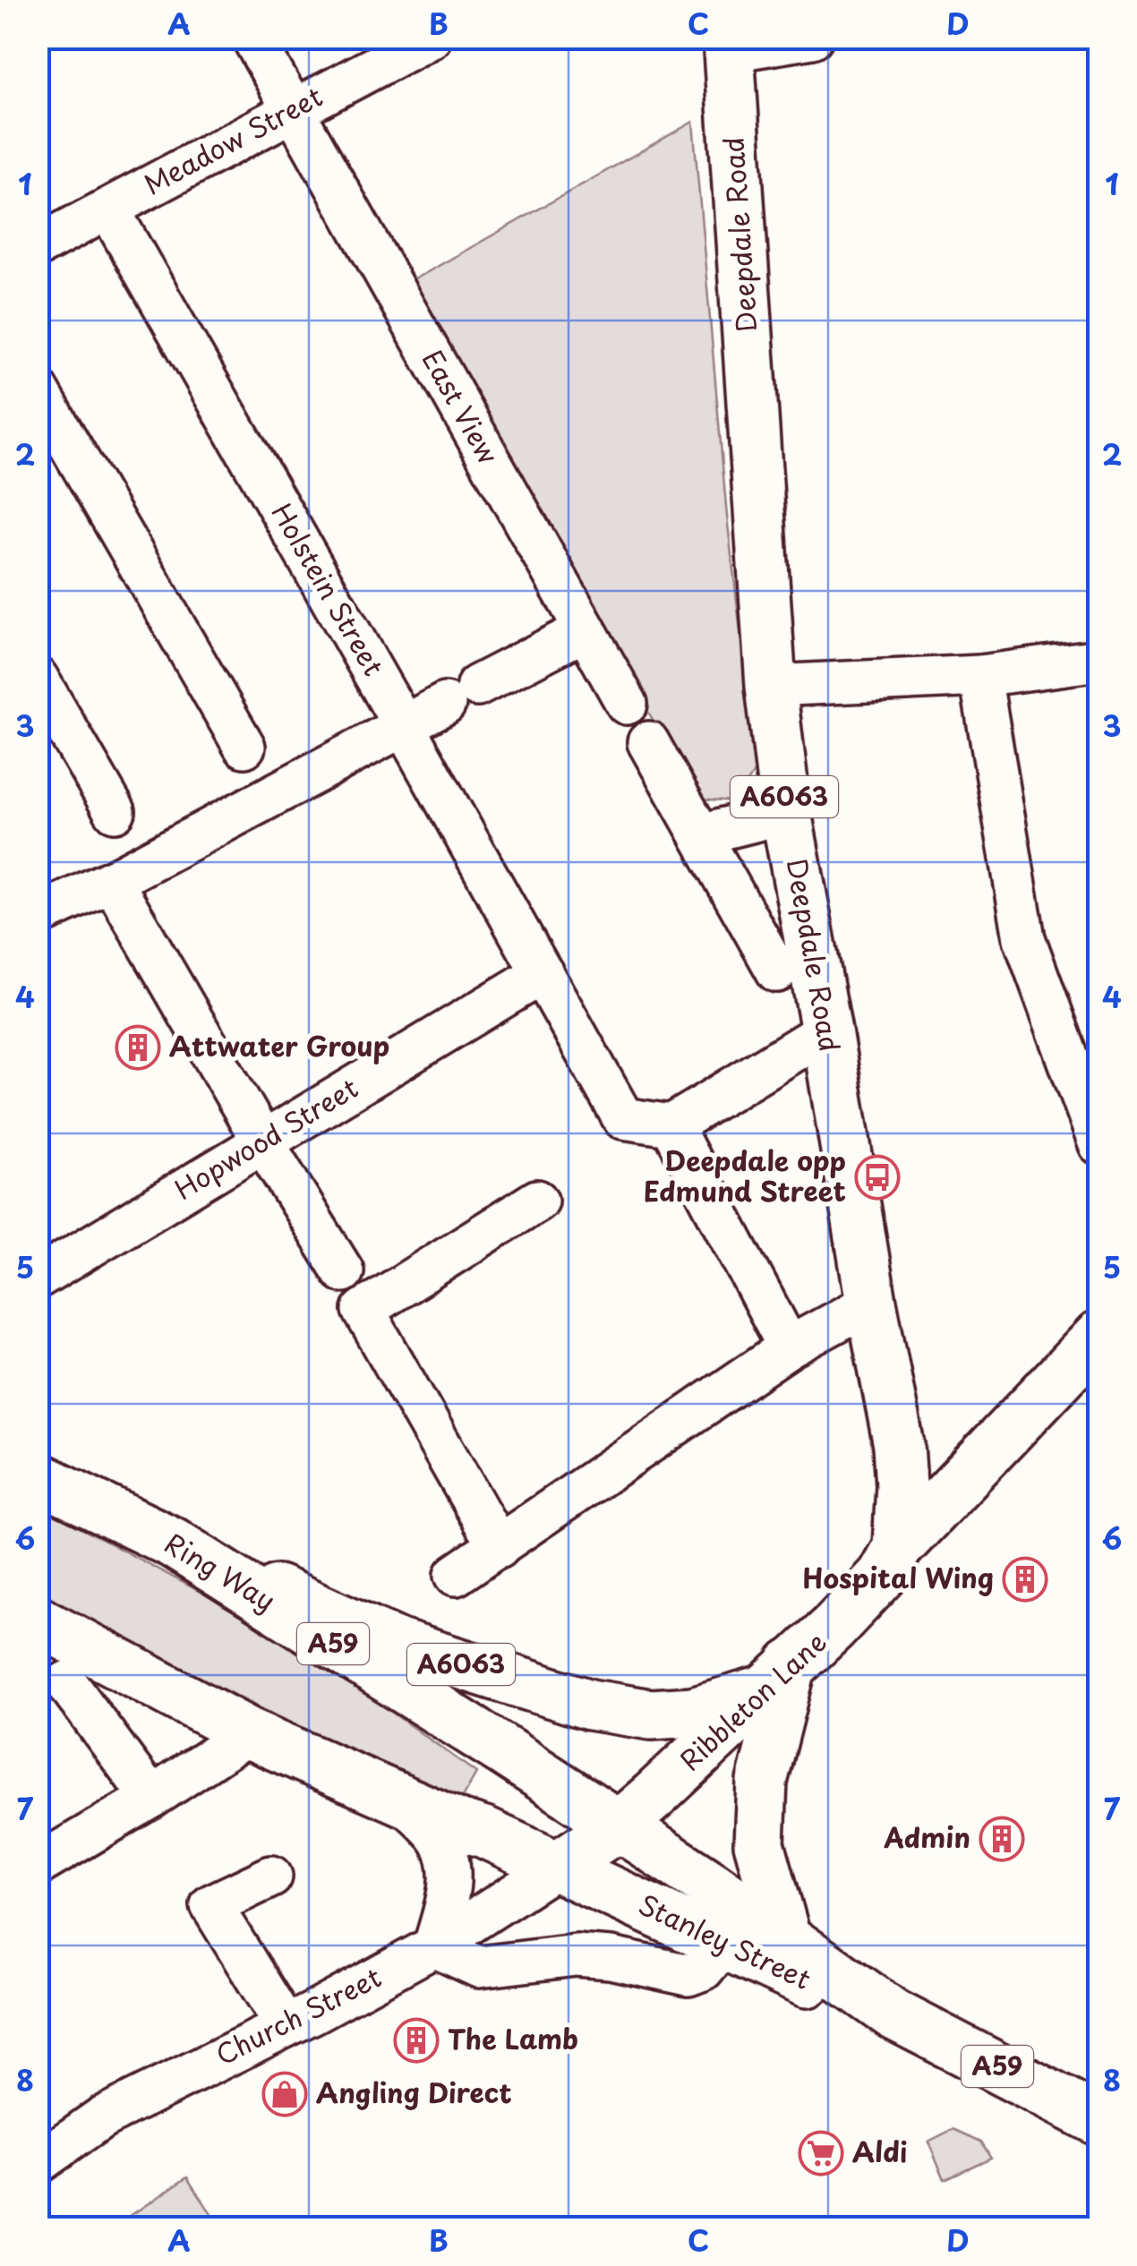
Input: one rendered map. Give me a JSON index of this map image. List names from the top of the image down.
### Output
{
  "streets": {
    "main road": [
      "Deepdale Road",
      "A6063",
      "Ring Way",
      "A59",
      "Ribbleton Lane",
      "Stanley Street"
    ],
    "street": [
      "Meadow Street",
      "East View",
      "Holstein Street",
      "Hopwood Street",
      "Church Street"
    ]
  },
  "crossings": [
    ["Meadow Street", "East View"],
    ["Meadow Street", "Holstein Street"],
    ["Deepdale Road", "Ribbleton Lane"],
    ["Holstein Street", "Hopwood Street"],
    ["A6063", "Ring Way"],
    ["A6063", "Ribbleton Lane"],
    ["Ring Way", "Ribbleton Lane"],
    ["Ring Way", "Stanley Street"],
    ["A59", "Ribbleton Lane"],
    ["A59", "Stanley Street"],
    ["A59", "Church Street"],
    ["Ribbleton Lane", "Stanley Street"],
    ["Ribbleton Lane", "Church Street"],
    ["Stanley Street", "Church Street"]
  ],
  "places": {
    "building": [
      "Attwater Group",
      "Hospital Wing",
      "Admin",
      "The Lamb"
    ],
    "bus stop": ["Deepdale opp Edmund Street"],
    "shop": ["Angling Direct"],
    "supermarket": ["Aldi"]
  },
  "grid": {
    "columns": [
      "A",
      "B",
      "C",
      "D"
    ],
    "rows": [
      "1",
      "2",
      "3",
      "4",
      "5",
      "6",
      "7",
      "8"
    ]
  }
}
